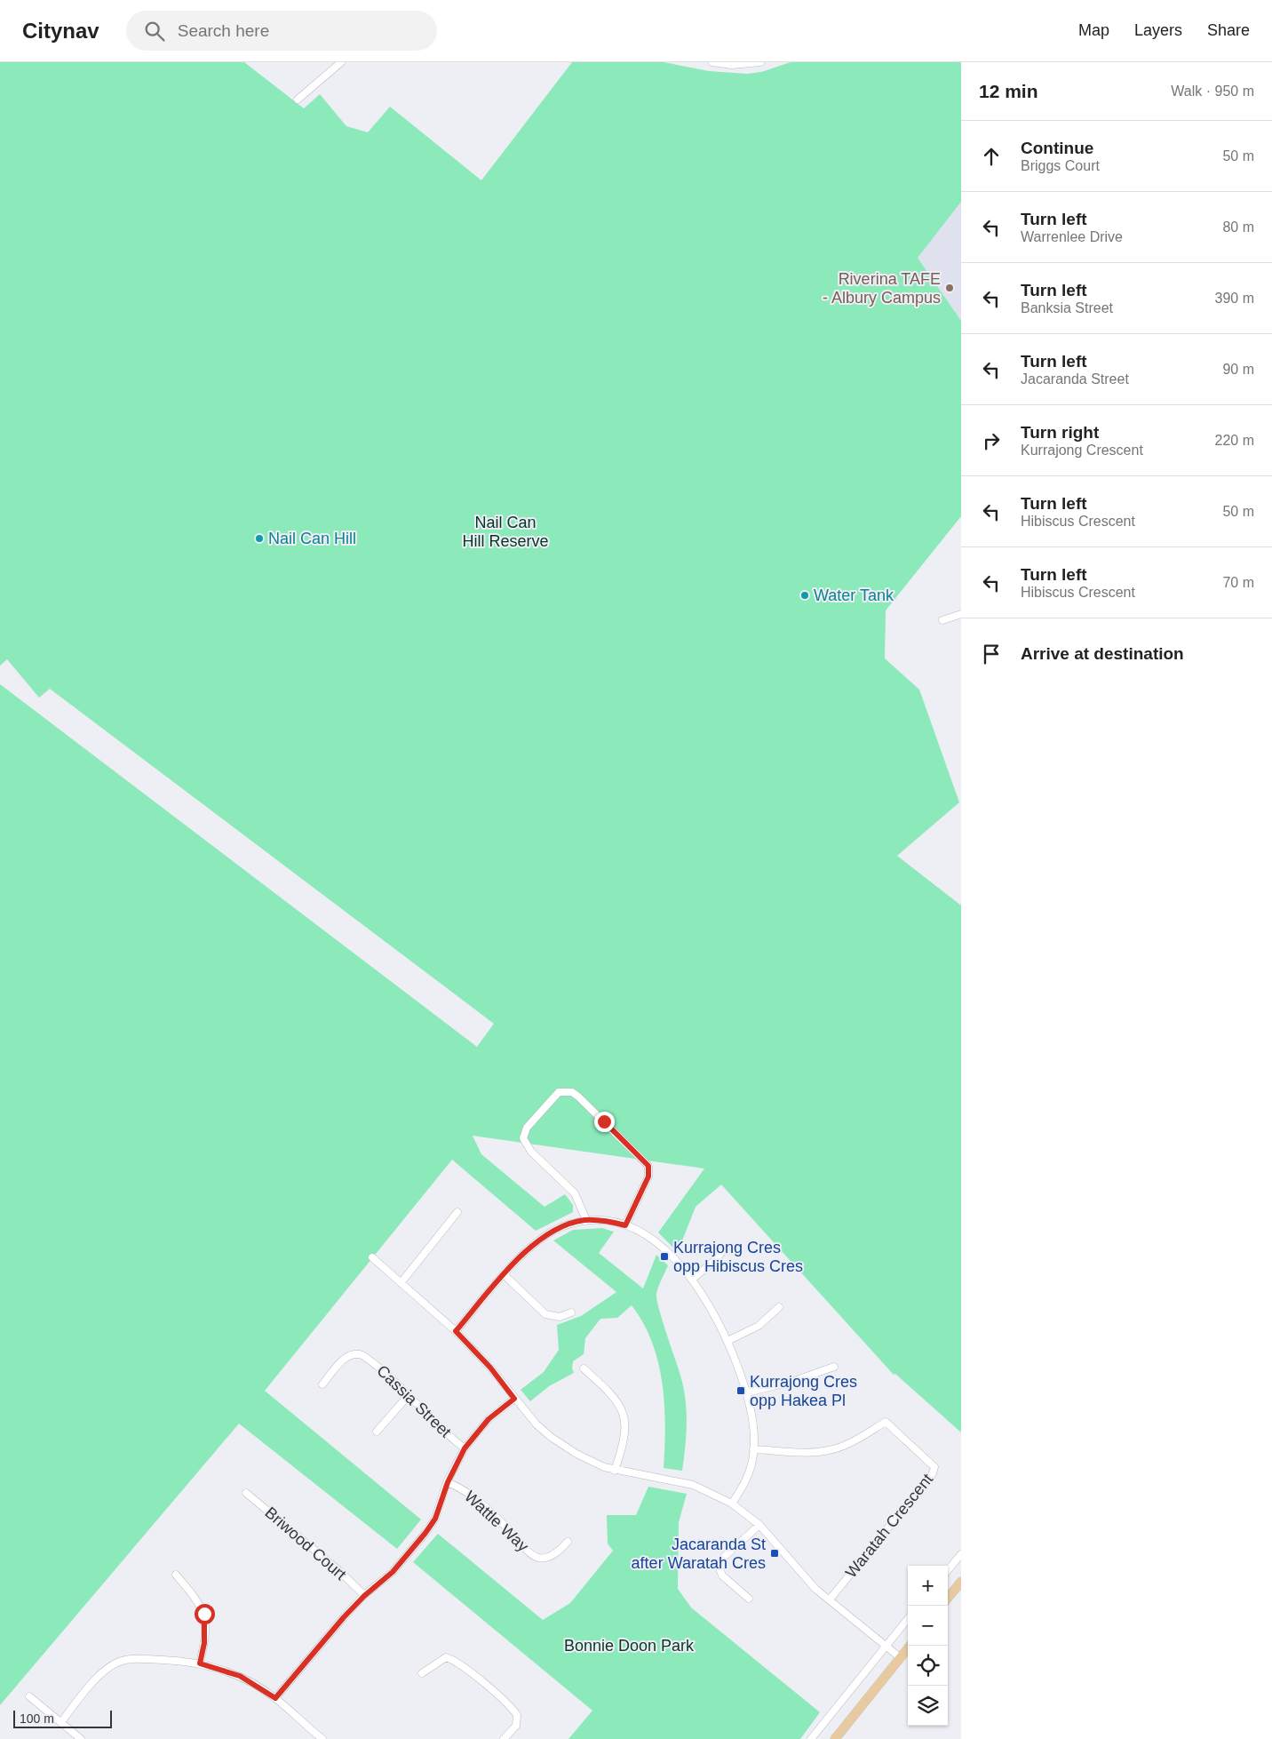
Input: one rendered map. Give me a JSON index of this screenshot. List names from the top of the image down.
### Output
{
  "streets": {
    "street": [
      "Cassia Street",
      "Wattle Way",
      "Waratah Crescent",
      "Briwood Court"
    ]
  },
  "parks": ["Nail Can Hill Reserve", "Bonnie Doon Park"],
  "places": {
    "other": ["Riverina TAFE - Albury Campus", "Nail Can Hill", "Water Tank"],
    "transit": ["Kurrajong Cres opp Hibiscus Cres", "Kurrajong Cres opp Hakea Pl", "Jacaranda St after Waratah Cres"]
  },
  "scale_bar": "100 m",
  "page": {
    "header": "Citynav",
    "search": "Search here",
    "nav": ["Map", "Layers", "Share"],
    "heading": ["12 min", "Walk · 950 m"],
    "list": [
      ["Continue", "Briggs Court", "50 m"],
      ["Turn left", "Warrenlee Drive", "80 m"],
      ["Turn left", "Banksia Street", "390 m"],
      ["Turn left", "Jacaranda Street", "90 m"],
      ["Turn right", "Kurrajong Crescent", "220 m"],
      ["Turn left", "Hibiscus Crescent", "50 m"],
      ["Turn left", "Hibiscus Crescent", "70 m"],
      "Arrive at destination"
    ],
    "map_buttons": ["+", "−"],
    "scale": "100 m"
  }
}
